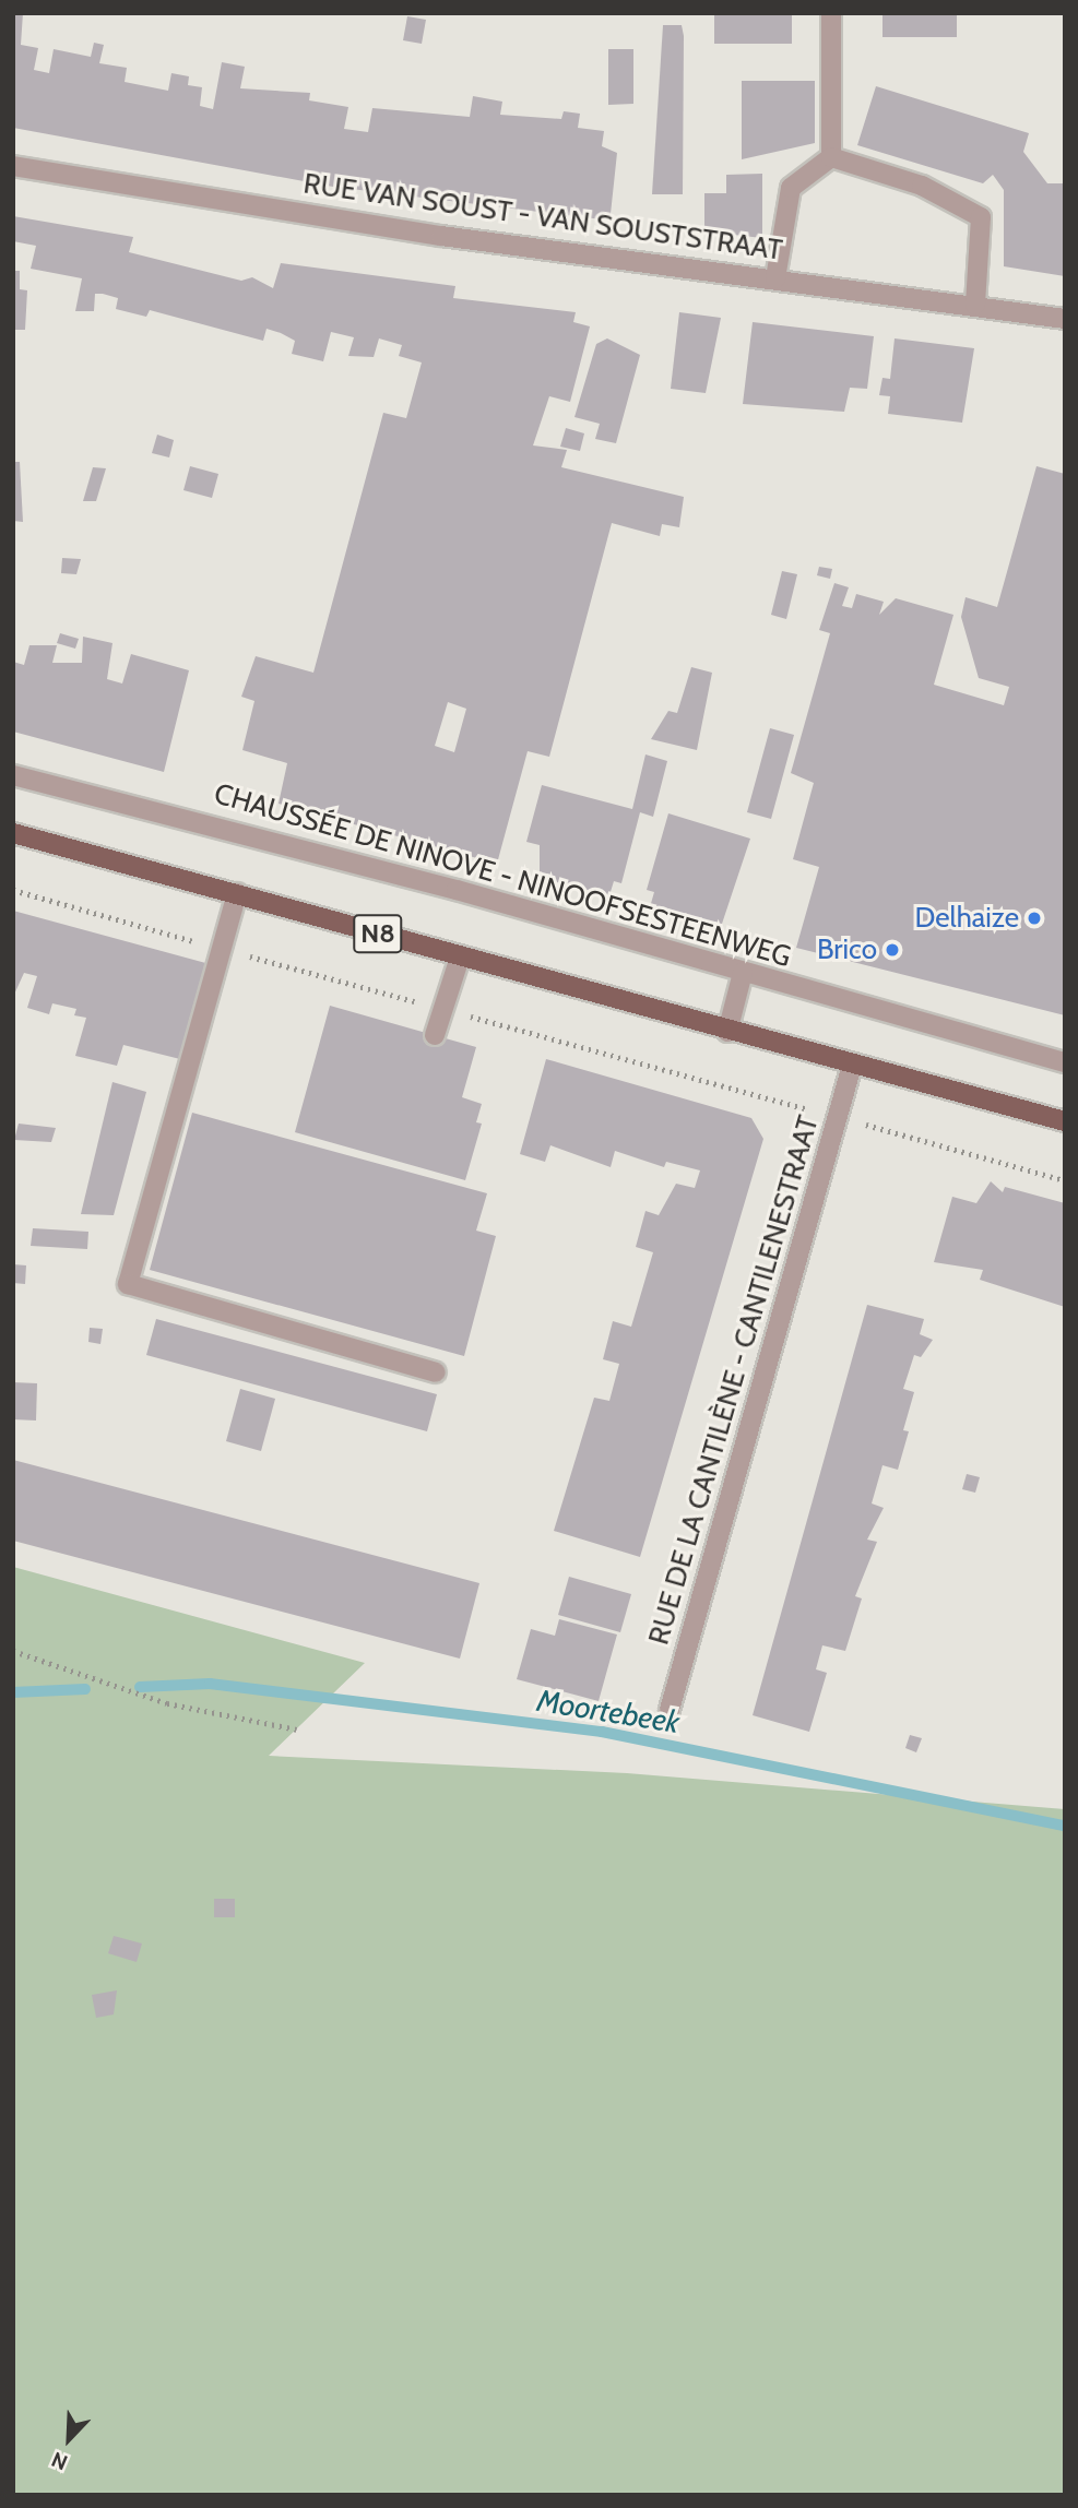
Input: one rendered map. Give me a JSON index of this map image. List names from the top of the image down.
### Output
{
  "streets": {
    "main road": ["N8"],
    "street": ["RUE VAN SOUST - VAN SOUSTSTRAAT", "CHAUSSÉE DE NINOVE - NINOOFSESTEENWEG", "RUE DE LA CANTILÈNE - CANTILENESTRAAT"]
  },
  "crossings": [
    ["N8", "RUE DE LA CANTILÈNE - CANTILENESTRAAT"]
  ],
  "water": ["Moortebeek"],
  "places": ["Delhaize", "Brico"],
  "north": "bottom left"
}
